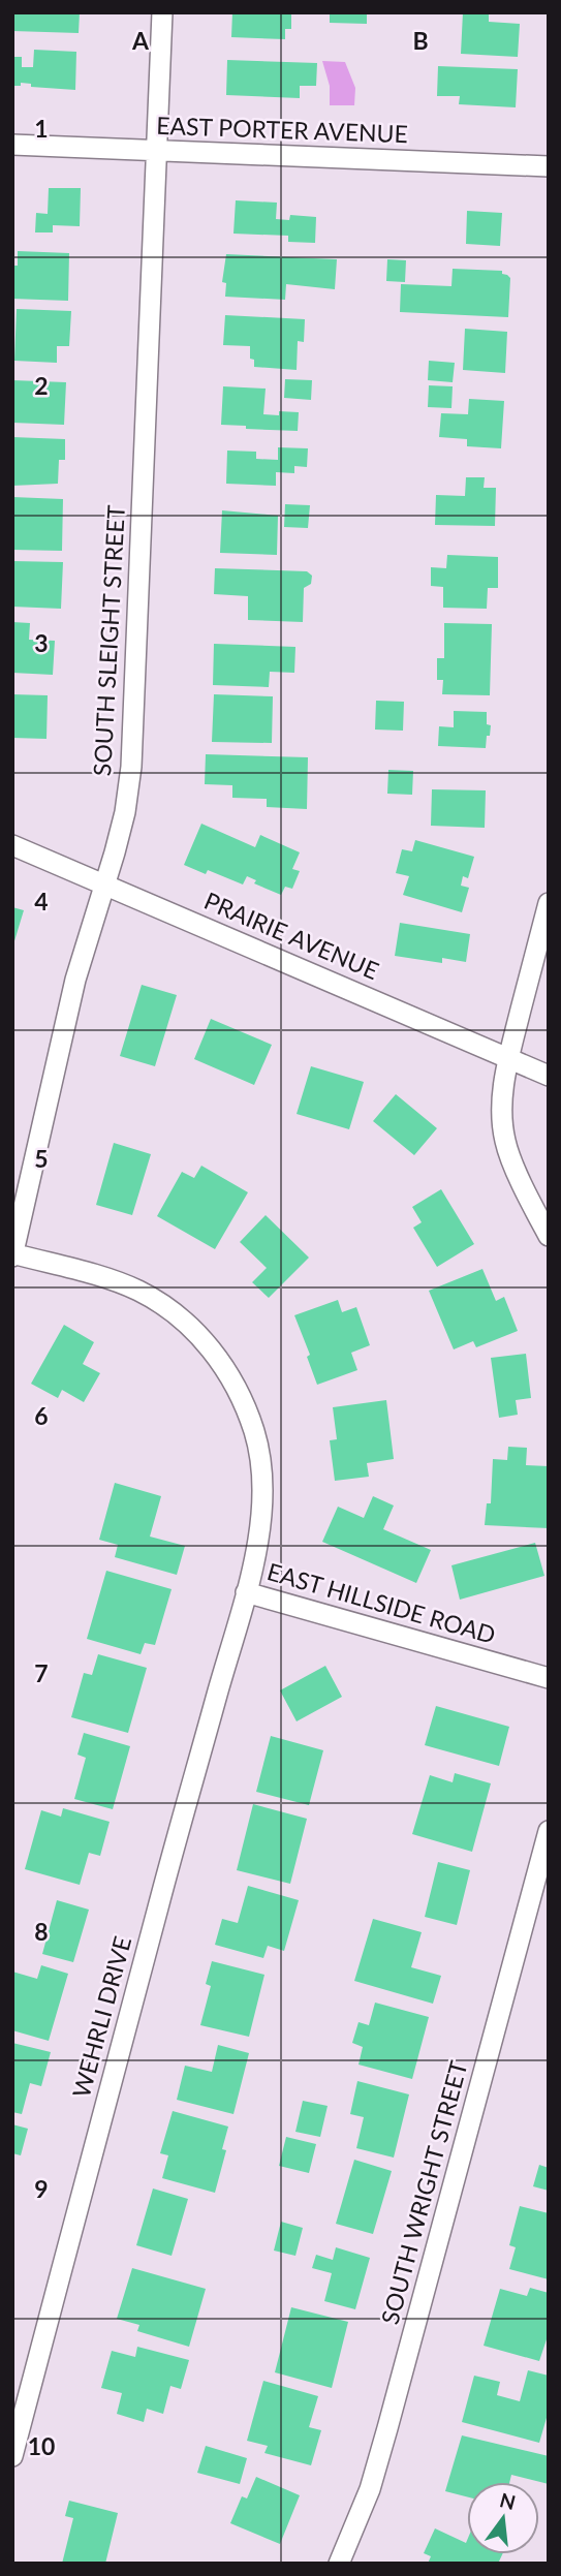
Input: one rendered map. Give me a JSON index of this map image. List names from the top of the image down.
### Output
{
  "streets": {
    "street": [
      "EAST PORTER AVENUE",
      "SOUTH SLEIGHT STREET",
      "PRAIRIE AVENUE",
      "EAST HILLSIDE ROAD",
      "WEHRLI DRIVE",
      "SOUTH WRIGHT STREET"
    ]
  },
  "crossings": [
    ["EAST PORTER AVENUE", "SOUTH SLEIGHT STREET"],
    ["SOUTH SLEIGHT STREET", "PRAIRIE AVENUE"],
    ["SOUTH SLEIGHT STREET", "EAST HILLSIDE ROAD"],
    ["EAST HILLSIDE ROAD", "WEHRLI DRIVE"]
  ],
  "north": "top",
  "grid": {
    "columns": ["A", "B"],
    "rows": [
      "1",
      "2",
      "3",
      "4",
      "5",
      "6",
      "7",
      "8",
      "9",
      "10"
    ]
  }
}
